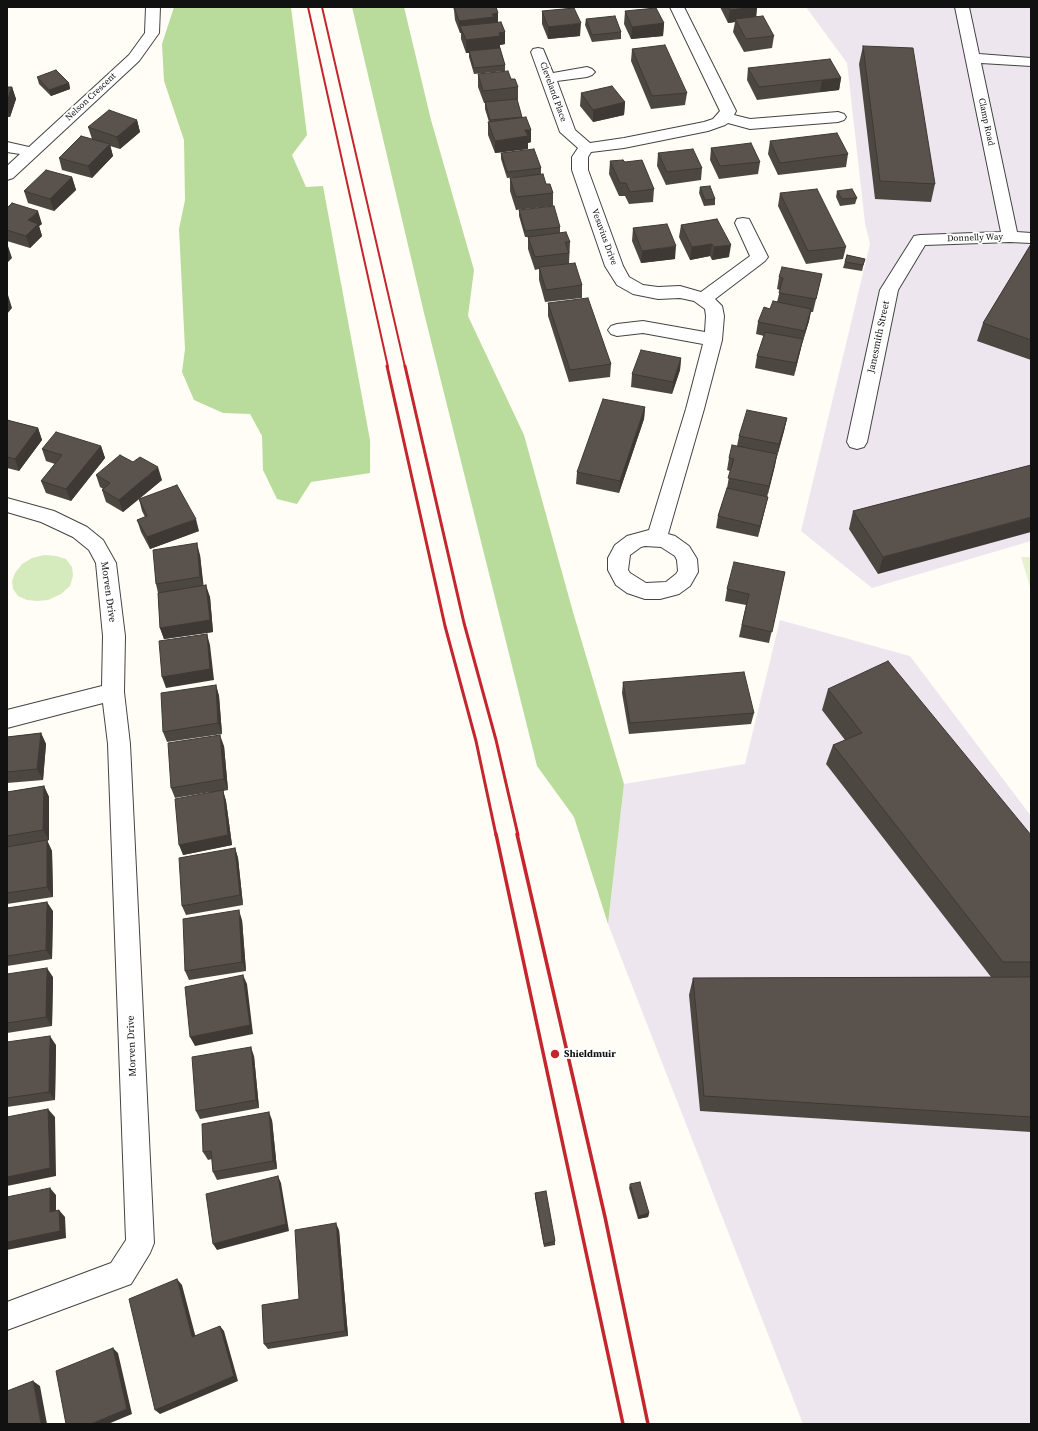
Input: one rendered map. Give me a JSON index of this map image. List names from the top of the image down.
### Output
{
  "streets": {
    "street": [
      "Cleveland Place",
      "Nelson Crescent",
      "Clamp Road",
      "Vesuvius Drive",
      "Donnelly Way",
      "Janesmith Street",
      "Morven Drive"
    ]
  },
  "crossings": [
    ["Cleveland Place", "Vesuvius Drive"],
    ["Clamp Road", "Donnelly Way"],
    ["Donnelly Way", "Janesmith Street"]
  ],
  "places": ["Shieldmuir"]
}
